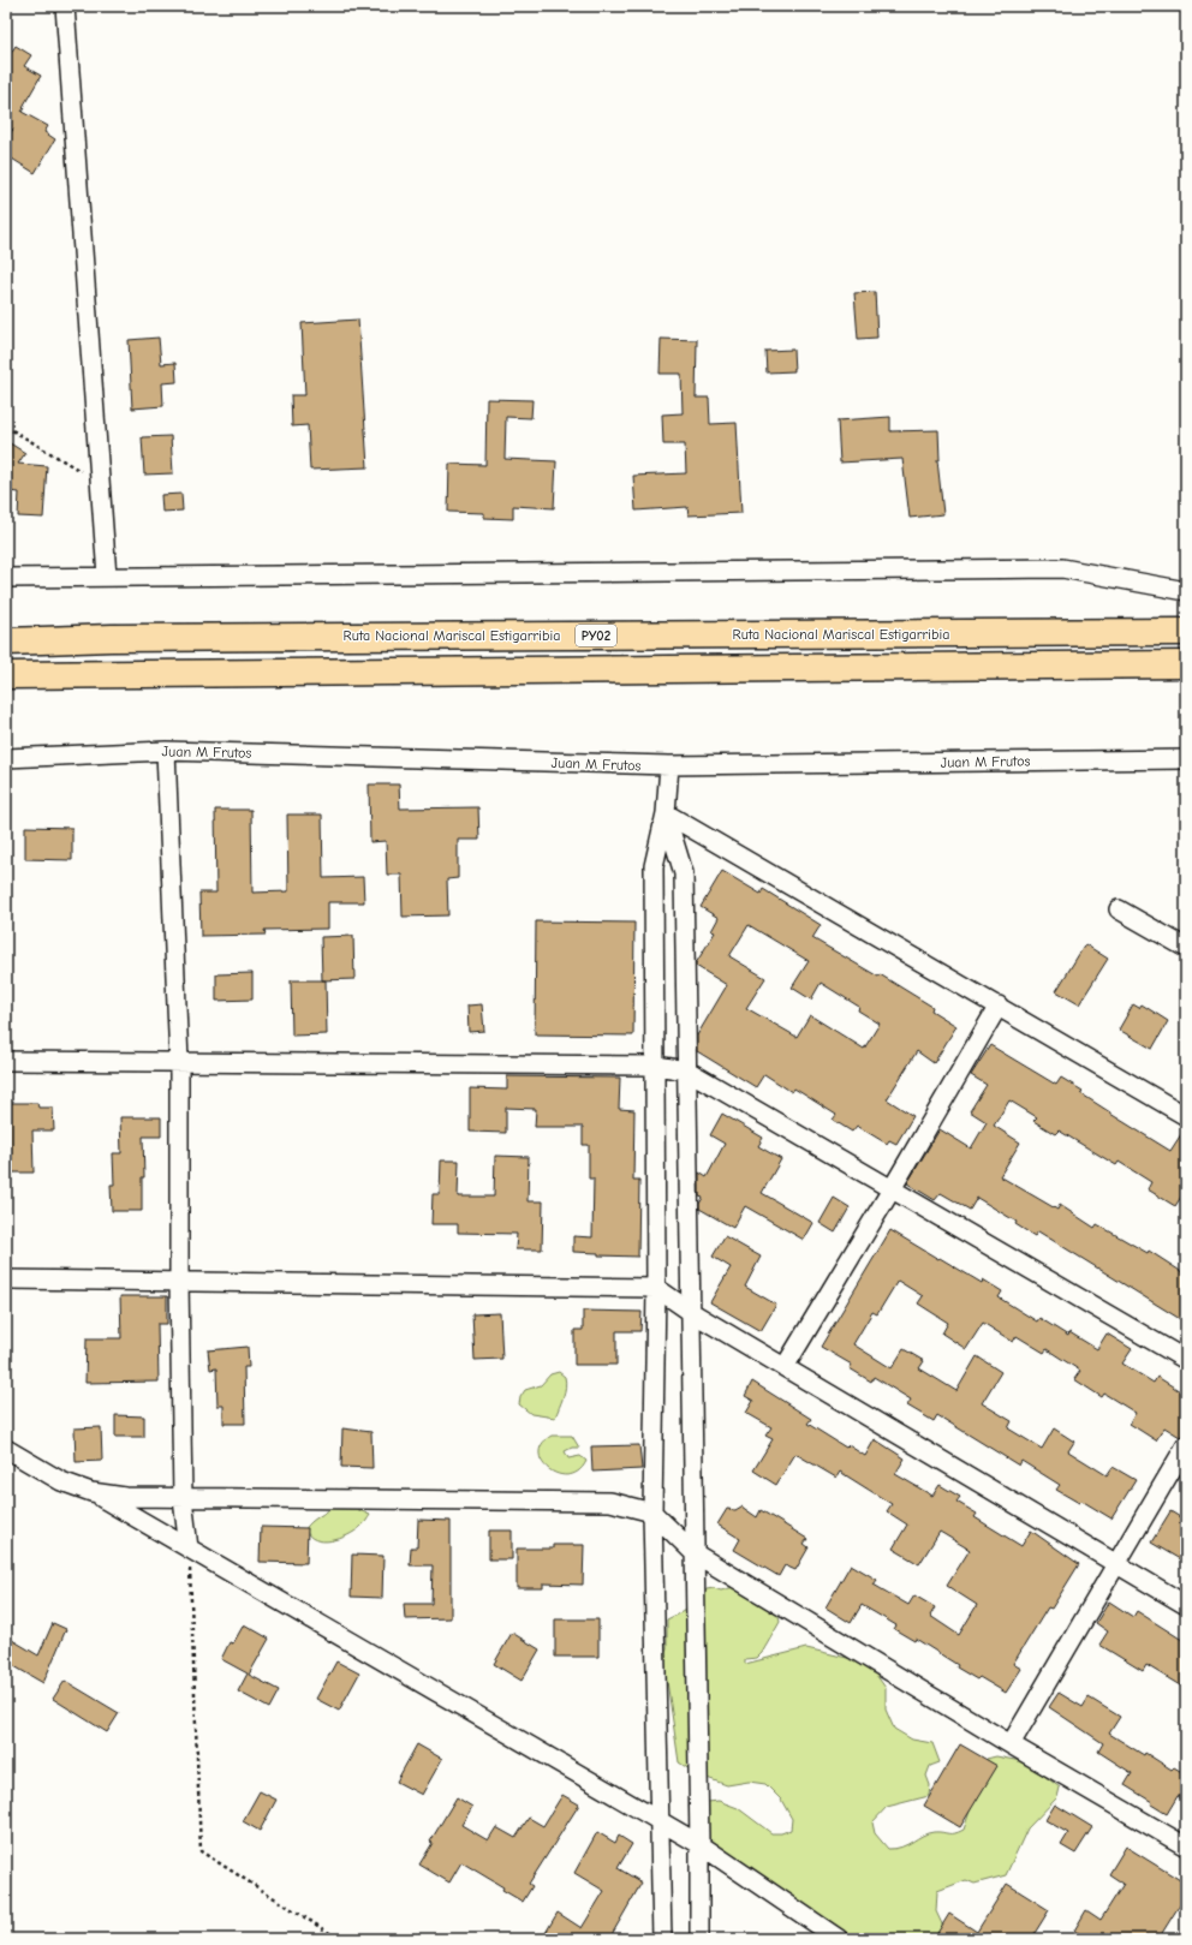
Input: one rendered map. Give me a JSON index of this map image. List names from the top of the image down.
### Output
{
  "streets": {
    "highway": ["Ruta Nacional Mariscal Estigarribia", "PY02"],
    "street": ["Juan M Frutos"]
  }
}
